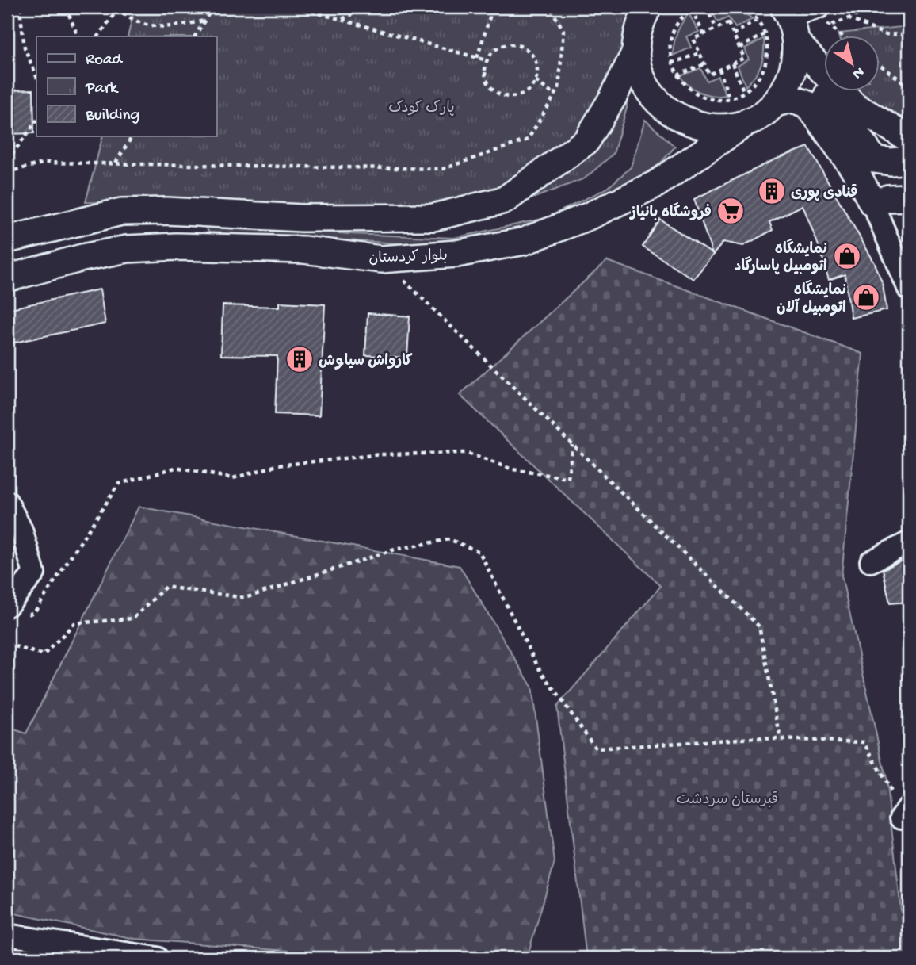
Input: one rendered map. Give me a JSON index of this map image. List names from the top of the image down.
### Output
{
  "streets": {
    "main road": ["بلوار کردستان"]
  },
  "parks": ["پارک کودک", "قبرستان سردشت"],
  "places": {
    "building": ["قنادی پوری", "کارواش سیاوش"],
    "supermarket": ["فروشگاه بانیاز"],
    "shop": ["نمایشگاه اتومبیل پاسارگاد", "نمایشگاه اتومبیل آلان"]
  },
  "legend": ["Road", "Park", "Building"],
  "north": "bottom right"
}
